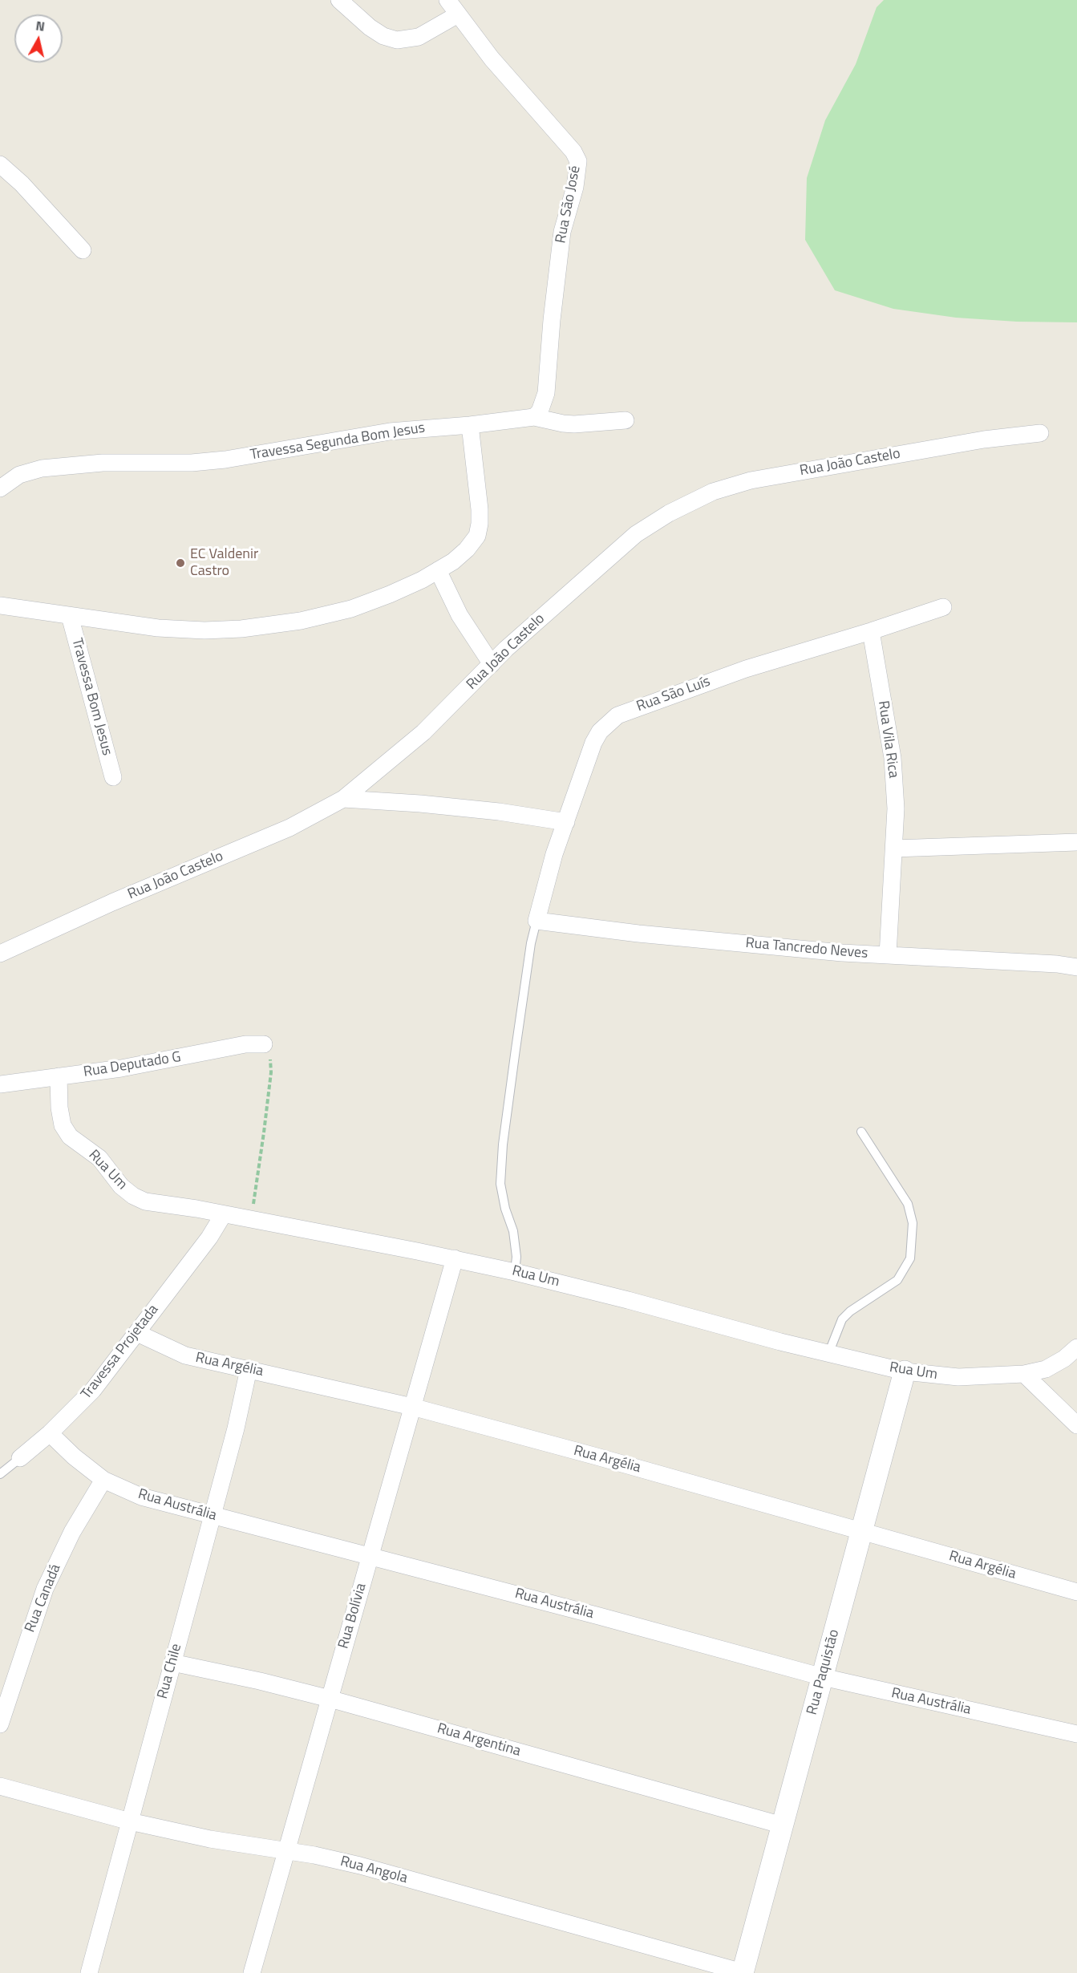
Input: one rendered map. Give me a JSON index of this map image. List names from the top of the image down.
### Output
{
  "streets": {
    "street": [
      "Rua São José",
      "Travessa Segunda Bom Jesus",
      "Rua João Castelo",
      "Rua São Luís",
      "Travessa Bom Jesus",
      "Rua Vila Rica",
      "Rua Tancredo Neves",
      "Rua Deputado G",
      "Rua Um",
      "Travessa Projetada",
      "Rua Argélia",
      "Rua Austrália",
      "Rua Canadá",
      "Rua Bolívia",
      "Rua Chile",
      "Rua Paquistão",
      "Rua Argentina",
      "Rua Angola"
    ]
  },
  "crossings": [
    ["Rua São Luís", "Rua Vila Rica"],
    ["Rua São Luís", "Rua Tancredo Neves"],
    ["Rua Vila Rica", "Rua Tancredo Neves"],
    ["Rua Deputado G", "Rua Um"],
    ["Rua Um", "Travessa Projetada"],
    ["Rua Um", "Rua Bolívia"],
    ["Rua Um", "Rua Paquistão"],
    ["Travessa Projetada", "Rua Argélia"],
    ["Travessa Projetada", "Rua Austrália"],
    ["Rua Argélia", "Rua Bolívia"],
    ["Rua Argélia", "Rua Chile"],
    ["Rua Argélia", "Rua Paquistão"],
    ["Rua Austrália", "Rua Canadá"],
    ["Rua Austrália", "Rua Bolívia"],
    ["Rua Austrália", "Rua Chile"],
    ["Rua Austrália", "Rua Paquistão"],
    ["Rua Bolívia", "Rua Argentina"],
    ["Rua Bolívia", "Rua Angola"],
    ["Rua Chile", "Rua Argentina"],
    ["Rua Chile", "Rua Angola"],
    ["Rua Paquistão", "Rua Argentina"],
    ["Rua Paquistão", "Rua Angola"]
  ],
  "places": ["EC Valdenir Castro"],
  "north": "top"
}
